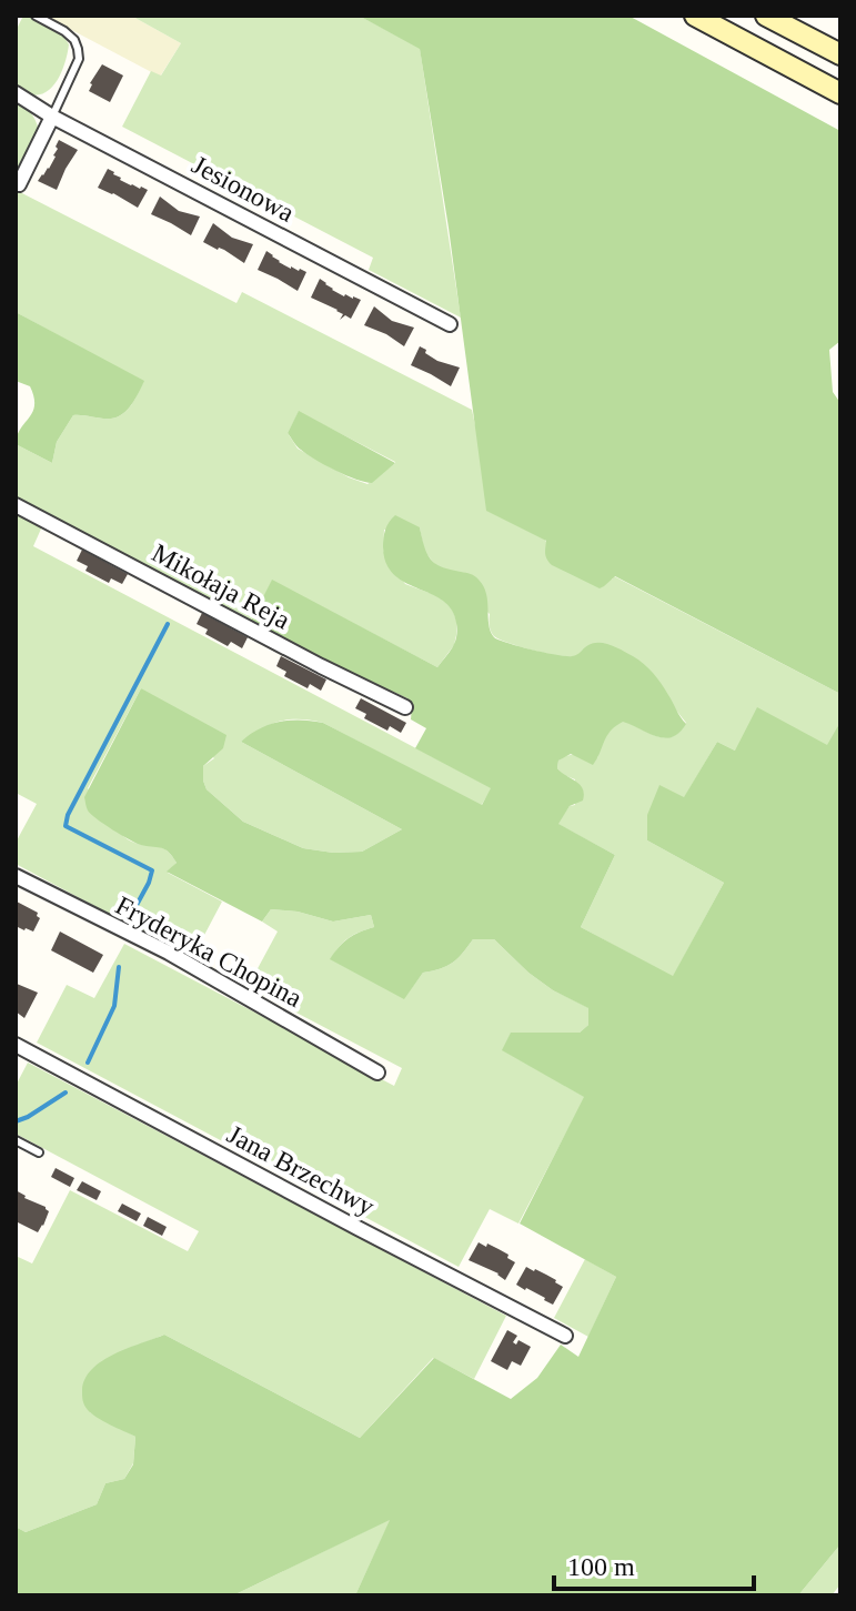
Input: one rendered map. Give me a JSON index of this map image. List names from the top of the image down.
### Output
{
  "streets": {
    "street": [
      "Jesionowa",
      "Mikołaja Reja",
      "Fryderyka Chopina",
      "Jana Brzechwy"
    ]
  },
  "scale_bar": "100 m"
}
